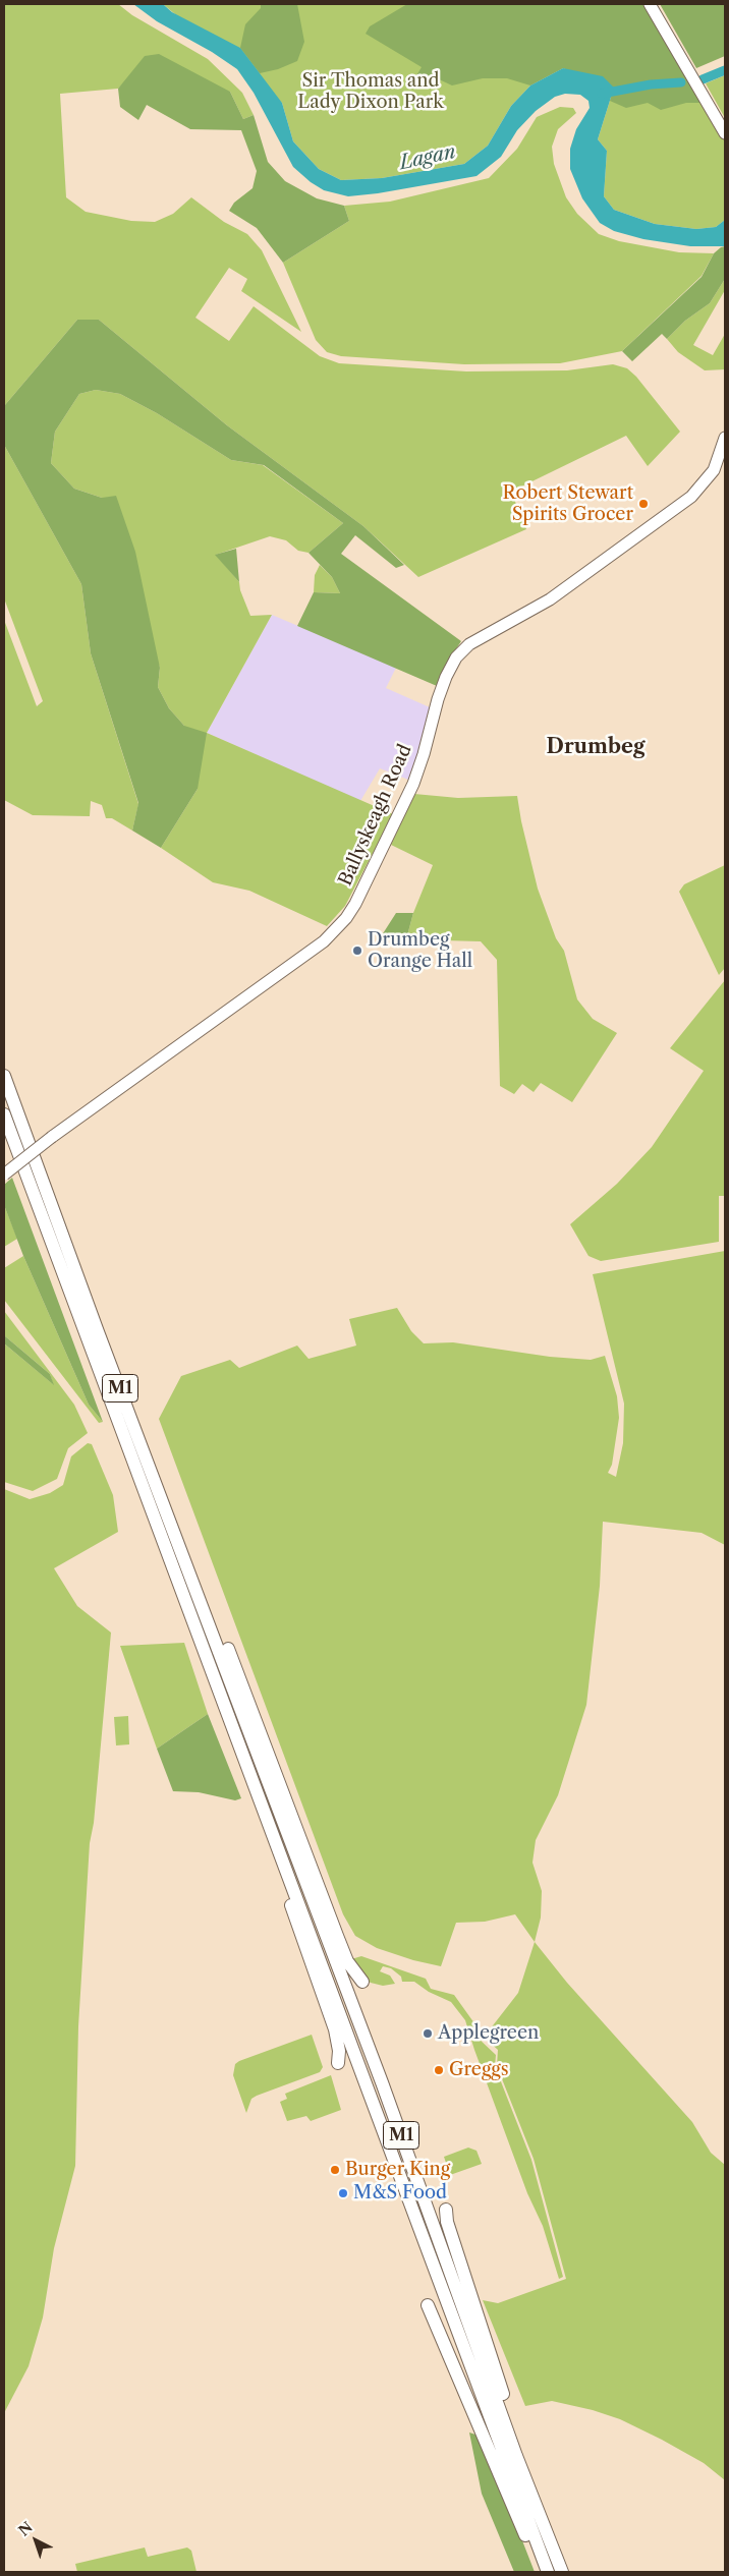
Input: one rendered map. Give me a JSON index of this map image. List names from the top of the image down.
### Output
{
  "streets": {
    "highway": ["M1"],
    "main road": ["Ballyskeagh Road"]
  },
  "districts": ["Drumbeg"],
  "water": ["Lagan"],
  "parks": ["Sir Thomas and Lady Dixon Park"],
  "places": [
    "Robert Stewart Spirits Grocer",
    "Drumbeg Orange Hall",
    "Applegreen",
    "Greggs",
    "Burger King",
    "M&S Food"
  ],
  "north": "top left"
}
